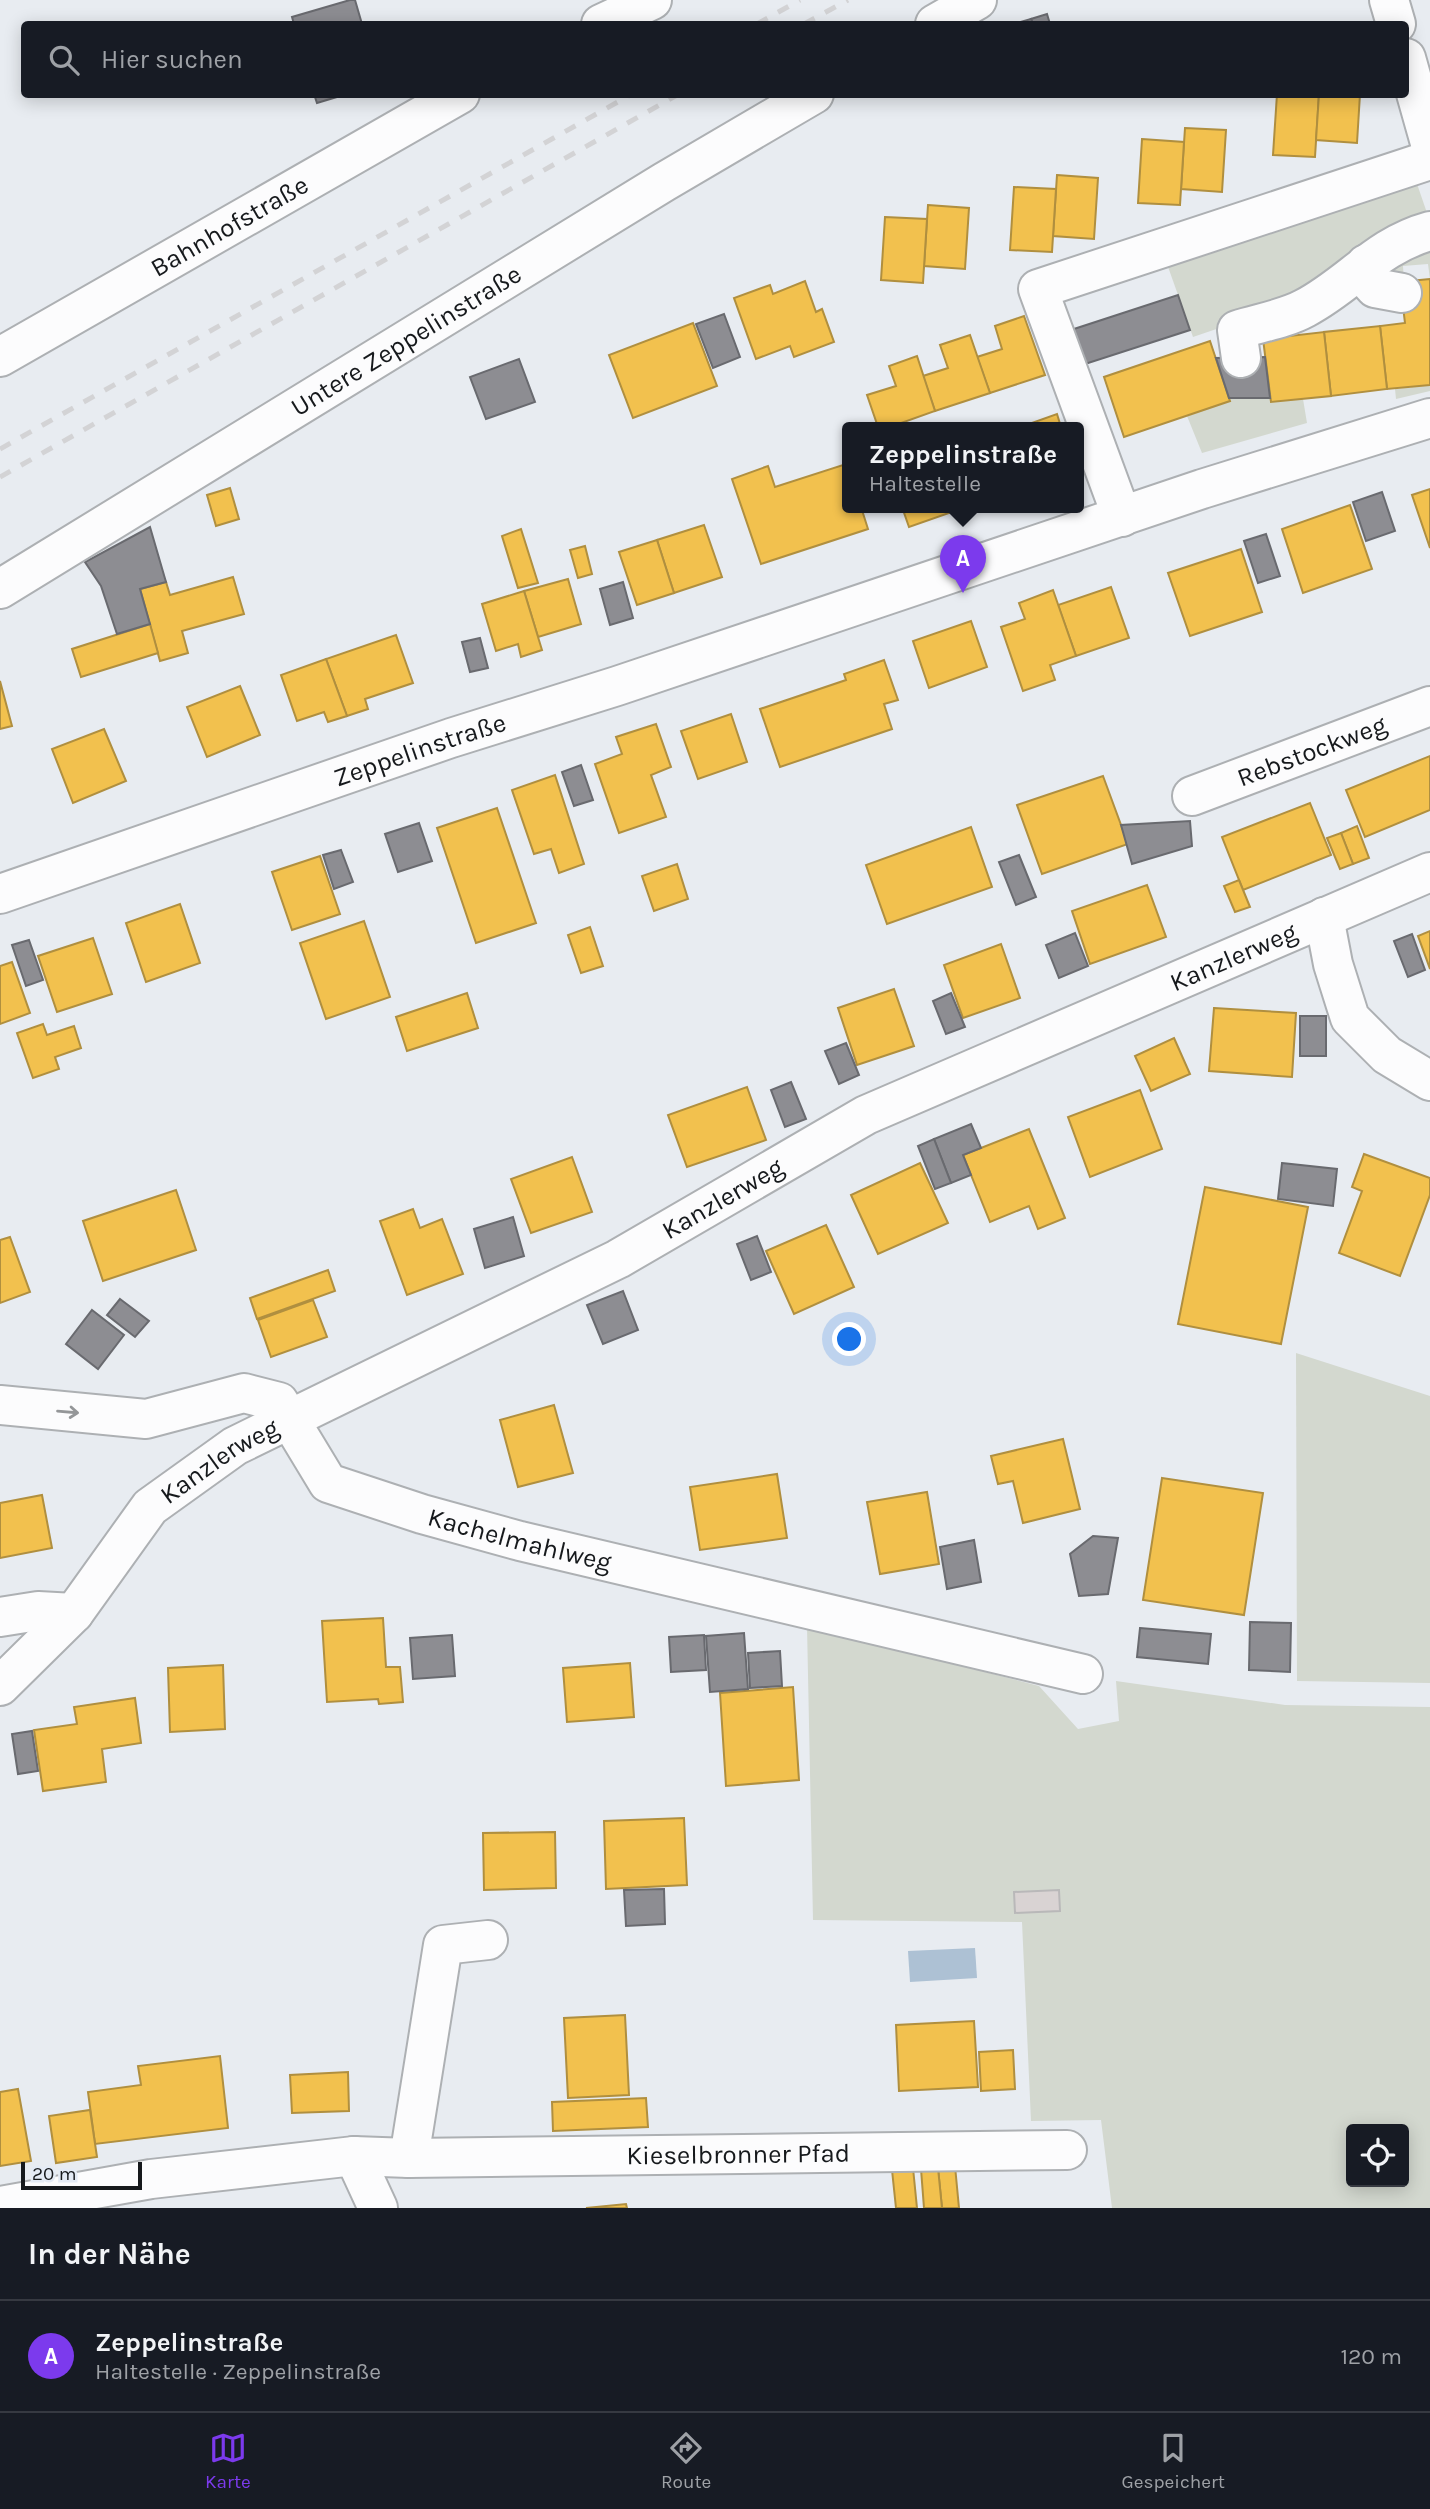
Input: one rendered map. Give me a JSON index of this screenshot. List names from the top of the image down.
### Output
{
  "streets": {
    "street": [
      "Bahnhofstraße",
      "Untere Zeppelinstraße",
      "Zeppelinstraße",
      "Rebstockweg",
      "Kanzlerweg",
      "Kachelmahlweg",
      "Kieselbronner Pfad"
    ]
  },
  "crossings": [
    ["Kanzlerweg", "Kachelmahlweg"]
  ],
  "scale_bar": "20 m",
  "page": {
    "search": "Hier suchen",
    "popup": ["Zeppelinstraße", "Haltestelle"],
    "pins": "A",
    "scale": "20 m",
    "heading": "In der Nähe",
    "list": [
      {
        "mark": "A",
        "name": "Zeppelinstraße",
        "note": "Haltestelle · Zeppelinstraße",
        "value": "120 m"
      }
    ],
    "nav": ["Karte", "Route", "Gespeichert"]
  }
}
